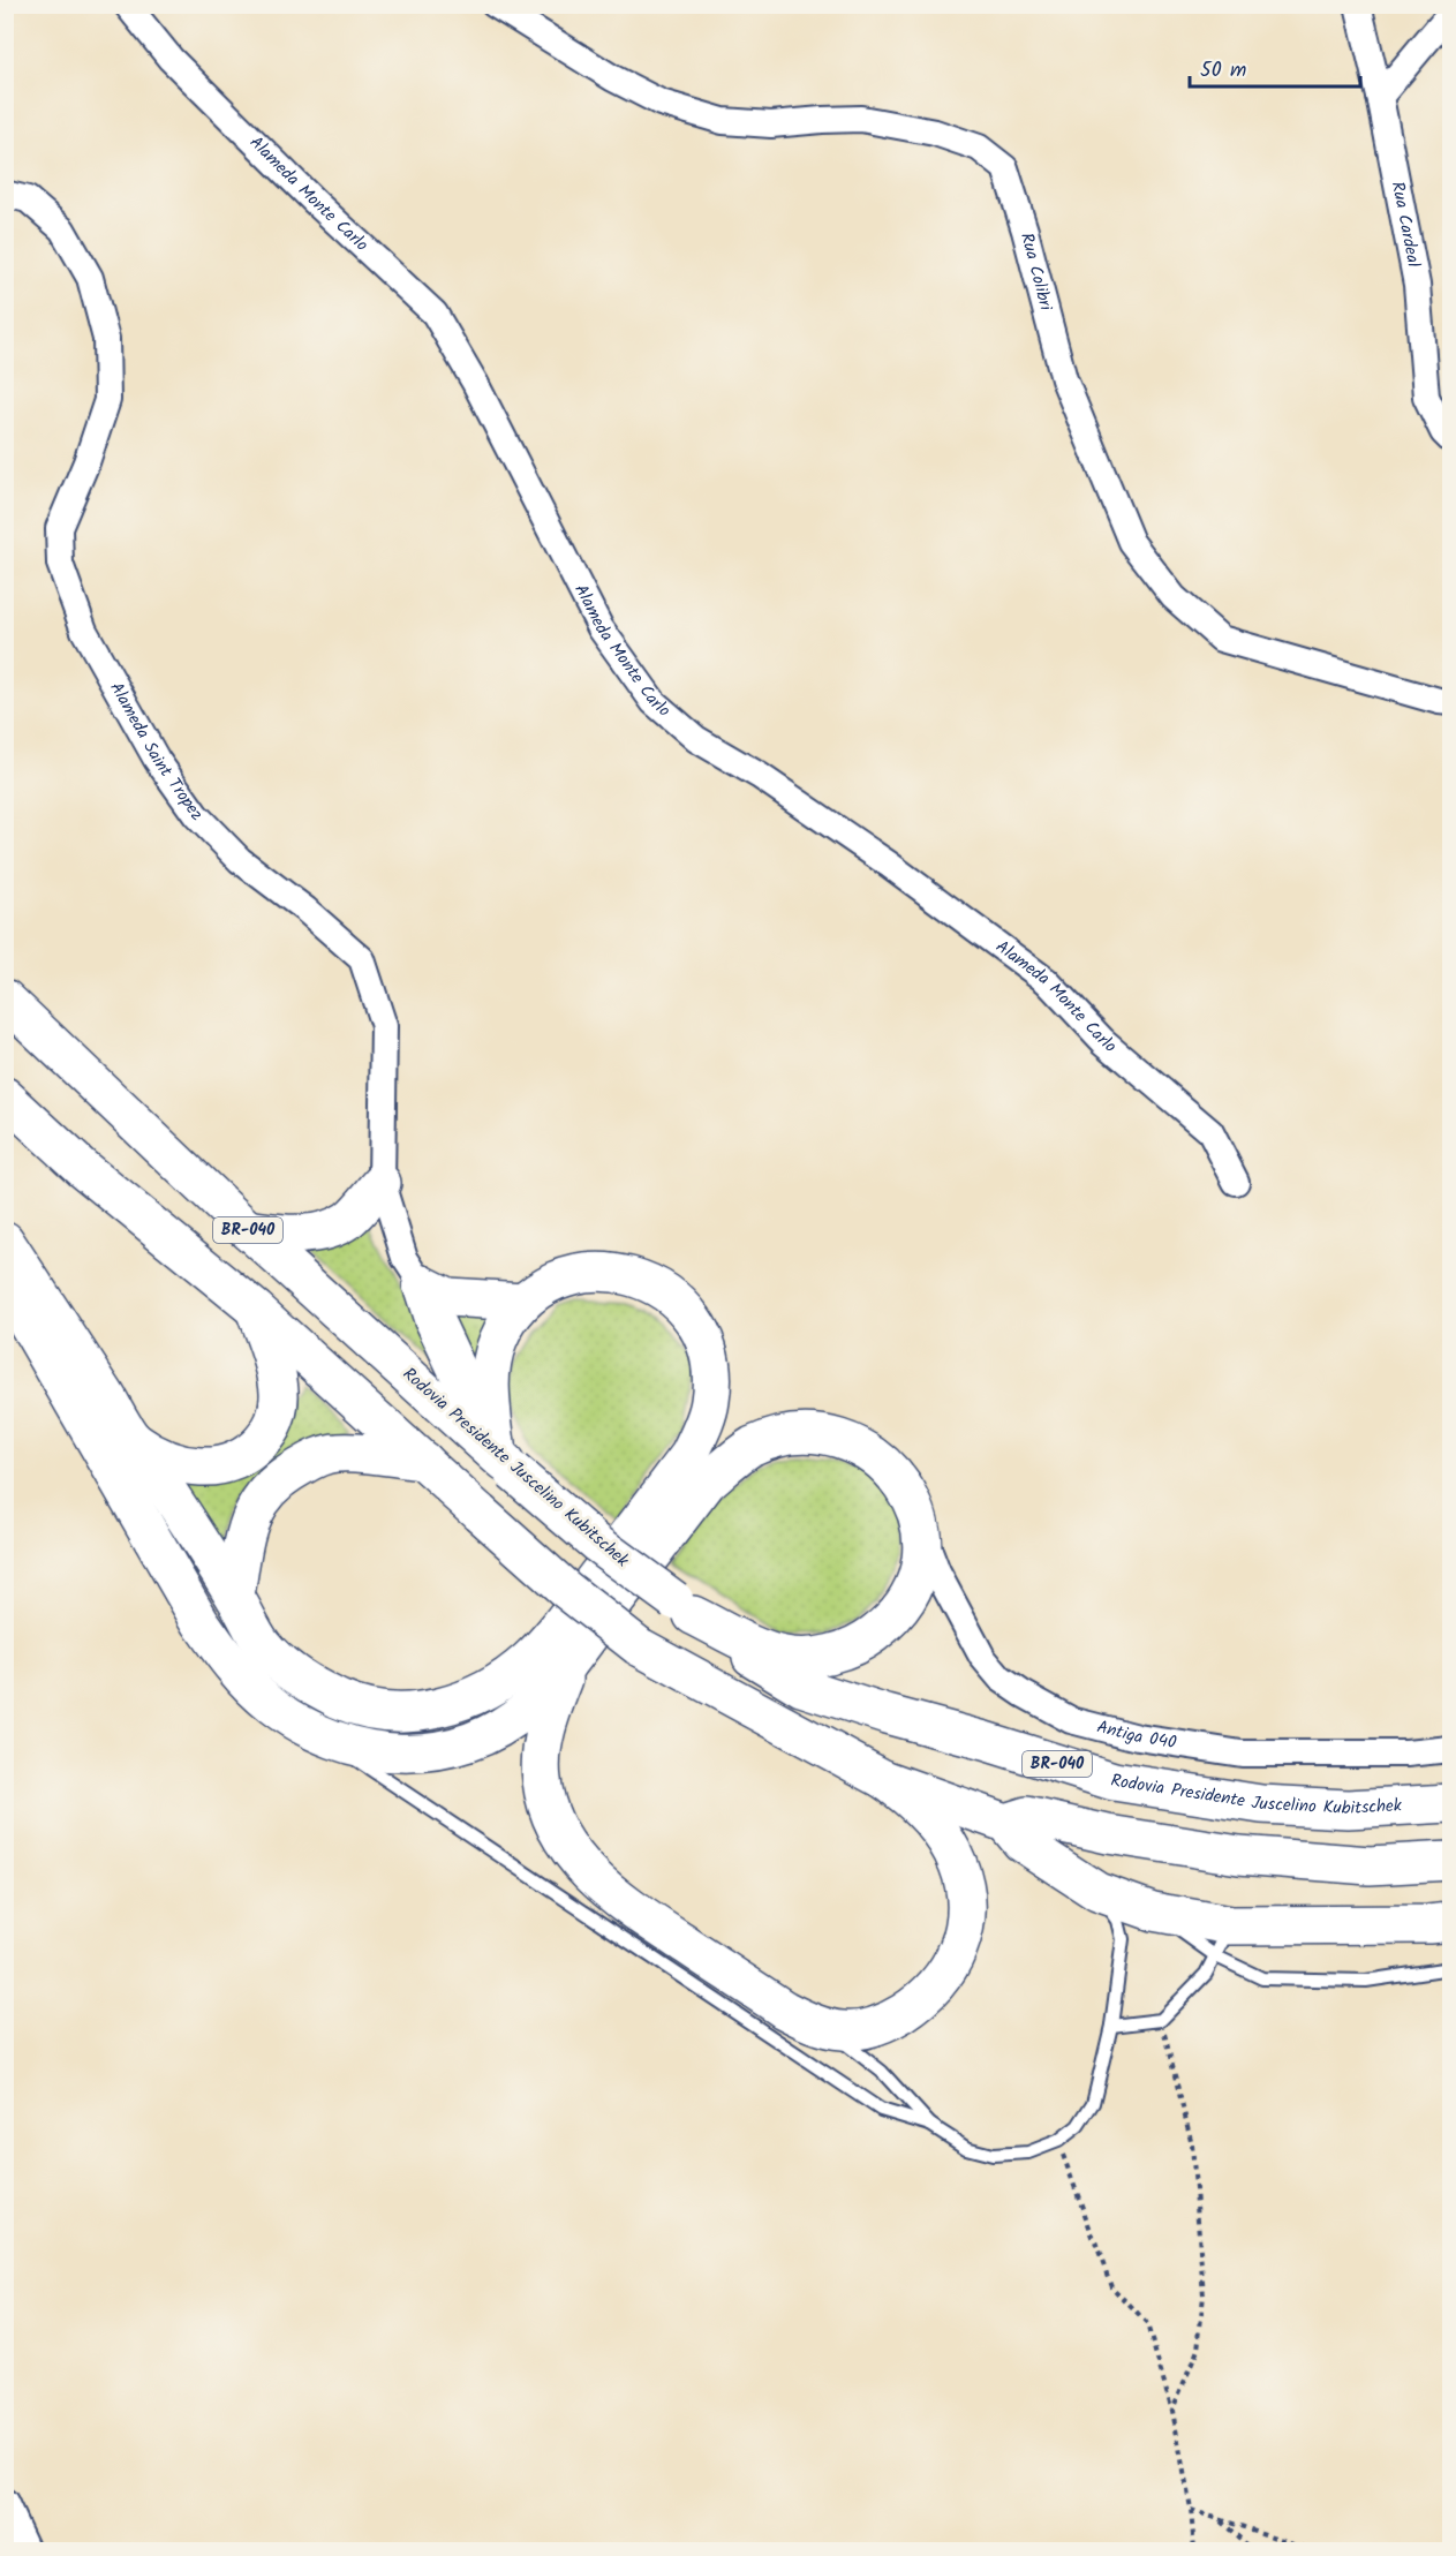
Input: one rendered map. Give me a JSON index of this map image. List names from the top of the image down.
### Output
{
  "streets": {
    "highway": ["BR-040", "Rodovia Presidente Juscelino Kubitschek"],
    "street": [
      "Alameda Monte Carlo",
      "Rua Cardeal",
      "Rua Colibri",
      "Alameda Saint Tropez",
      "Antiga 040"
    ]
  },
  "scale_bar": "50 m"
}
